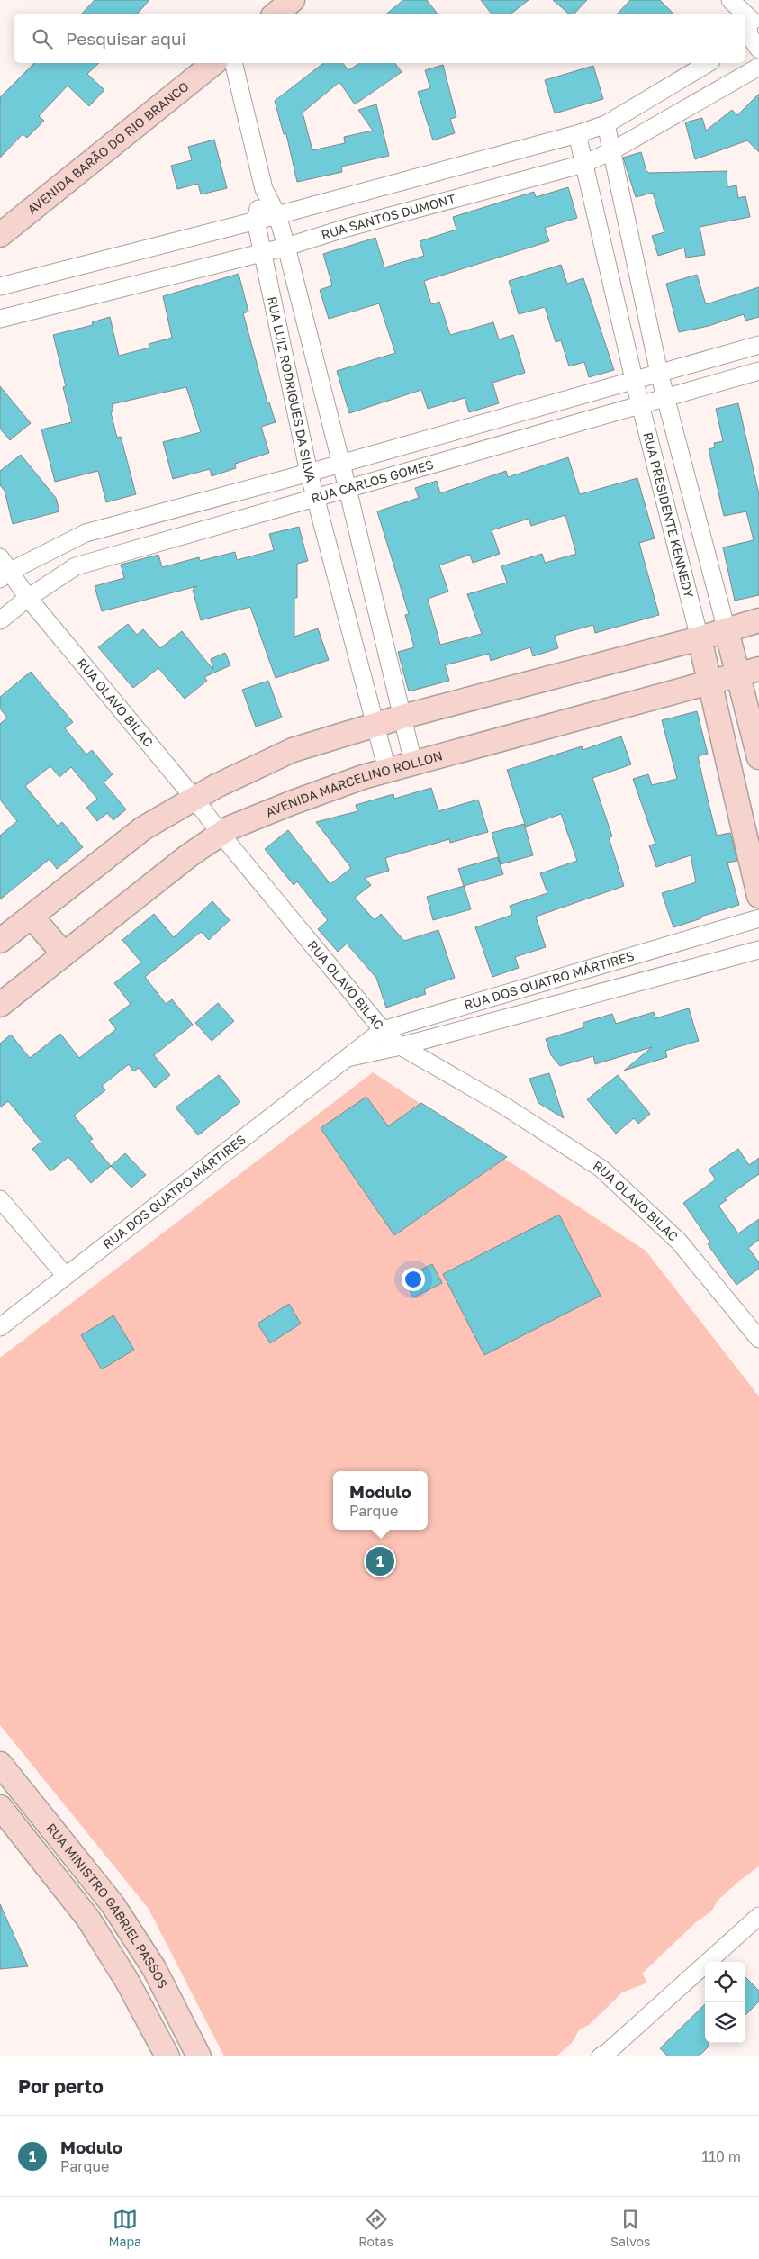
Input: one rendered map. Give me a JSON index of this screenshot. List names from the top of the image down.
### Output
{
  "streets": {
    "main road": [
      "AVENIDA BARÃO DO RIO BRANCO",
      "RUA PRESIDENTE KENNEDY",
      "AVENIDA MARCELINO ROLLON",
      "RUA MINISTRO GABRIEL PASSOS"
    ],
    "street": [
      "RUA SANTOS DUMONT",
      "RUA LUIZ RODRIGUES DA SILVA",
      "RUA CARLOS GOMES",
      "RUA OLAVO BILAC",
      "RUA DOS QUATRO MÁRTIRES"
    ]
  },
  "crossings": [
    ["RUA SANTOS DUMONT", "RUA LUIZ RODRIGUES DA SILVA"],
    ["RUA SANTOS DUMONT", "RUA PRESIDENTE KENNEDY"],
    ["RUA LUIZ RODRIGUES DA SILVA", "RUA CARLOS GOMES"],
    ["RUA LUIZ RODRIGUES DA SILVA", "AVENIDA MARCELINO ROLLON"],
    ["RUA CARLOS GOMES", "RUA PRESIDENTE KENNEDY"],
    ["RUA CARLOS GOMES", "RUA OLAVO BILAC"],
    ["RUA PRESIDENTE KENNEDY", "AVENIDA MARCELINO ROLLON"],
    ["RUA OLAVO BILAC", "AVENIDA MARCELINO ROLLON"],
    ["RUA OLAVO BILAC", "RUA DOS QUATRO MÁRTIRES"]
  ],
  "page": {
    "search": "Pesquisar aqui",
    "popup": ["Modulo", "Parque"],
    "pins": "1",
    "heading": "Por perto",
    "list": [
      {
        "mark": "1",
        "name": "Modulo",
        "note": "Parque",
        "value": "110 m"
      }
    ],
    "nav": ["Mapa", "Rotas", "Salvos"]
  }
}
